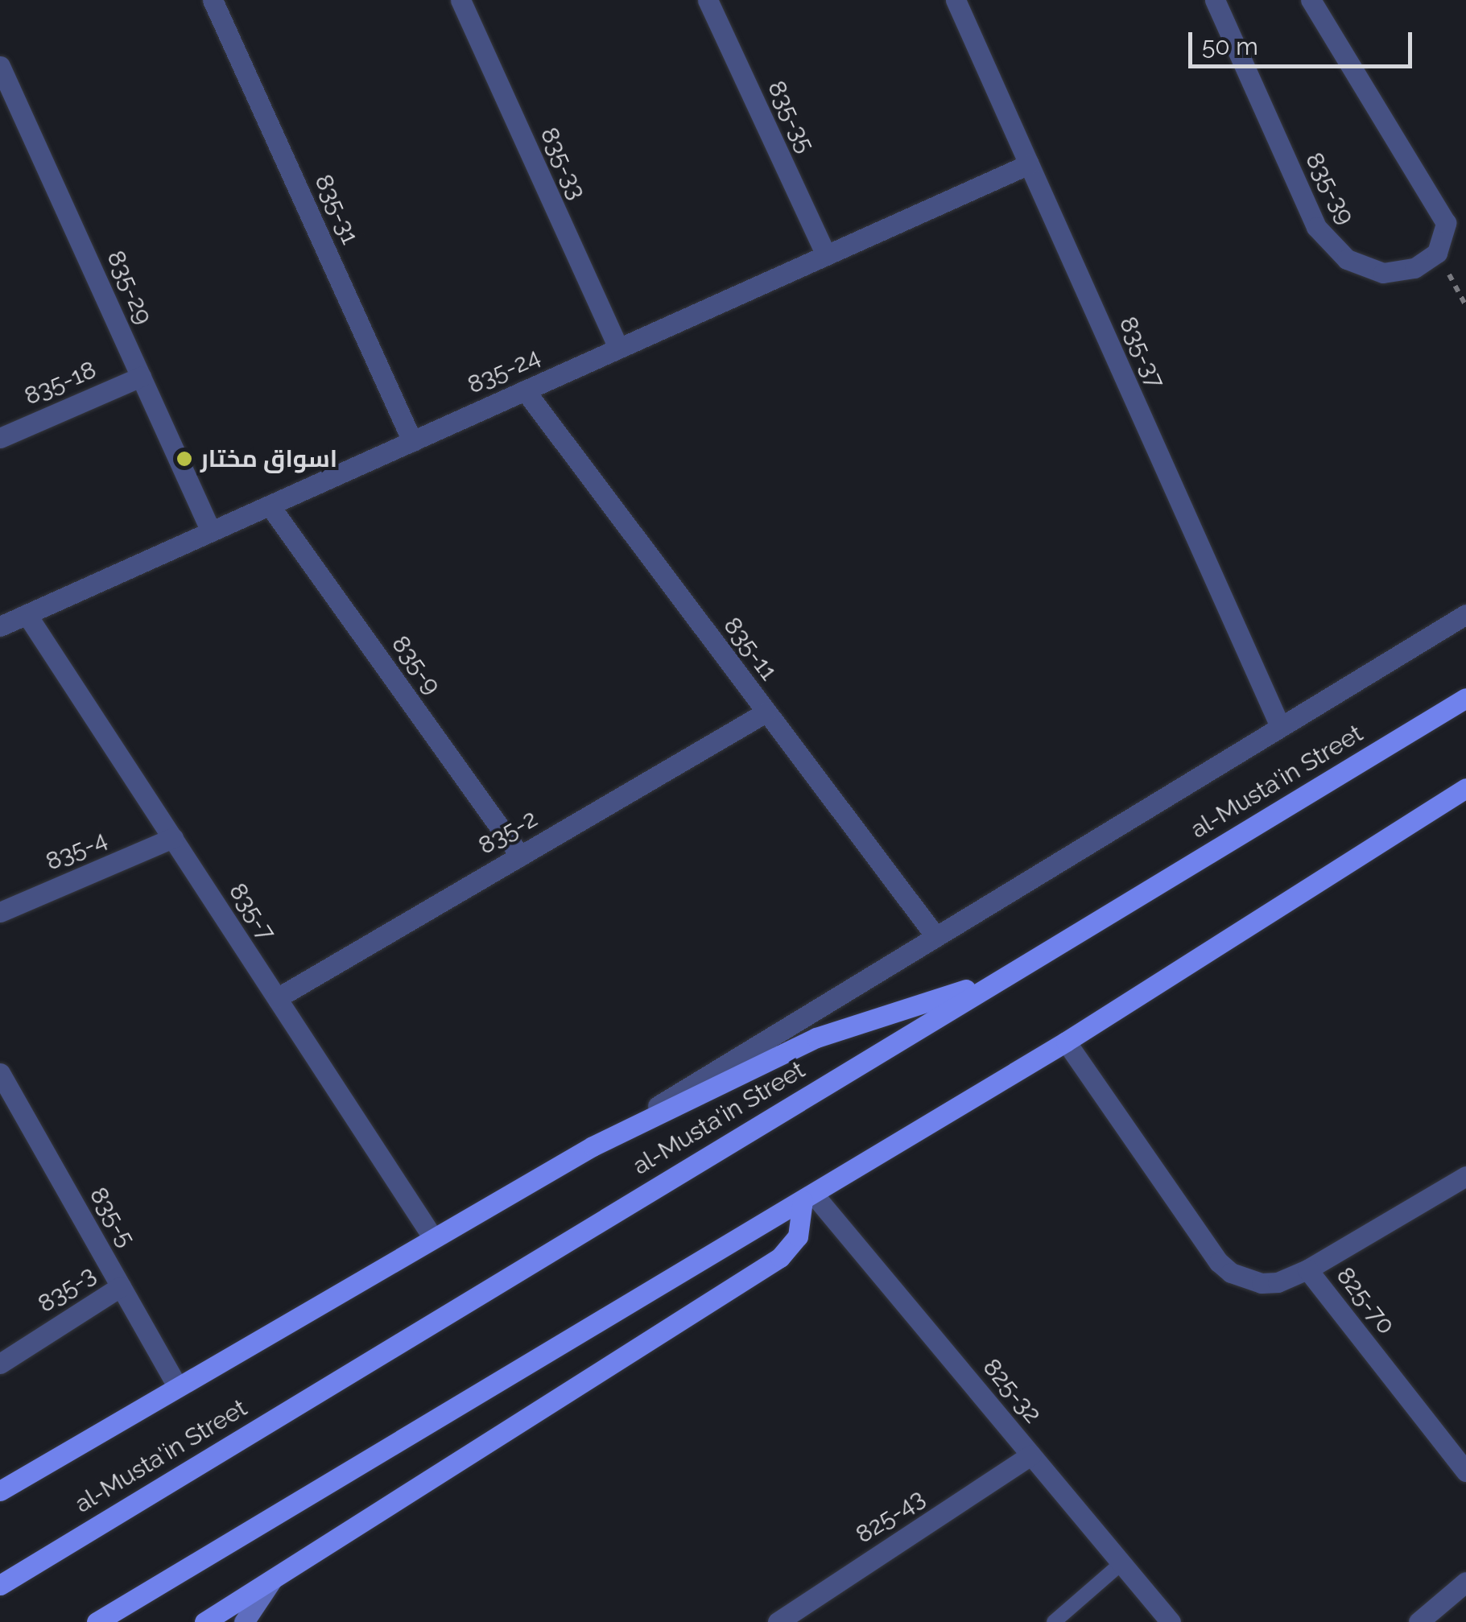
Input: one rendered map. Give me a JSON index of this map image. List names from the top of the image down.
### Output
{
  "streets": {
    "main road": ["al-Musta'in Street"],
    "street": [
      "835-35",
      "835-33",
      "835-39",
      "835-31",
      "835-29",
      "835-37",
      "835-24",
      "835-18",
      "835-11",
      "835-9",
      "835-2",
      "835-4",
      "835-7",
      "835-5",
      "835-3",
      "825-70",
      "825-32",
      "825-43"
    ]
  },
  "crossings": [
    ["835-35", "835-24"],
    ["835-33", "835-24"],
    ["835-31", "835-24"],
    ["835-29", "835-24"],
    ["835-29", "835-18"],
    ["835-37", "835-24"],
    ["835-24", "835-11"],
    ["835-24", "835-9"],
    ["835-24", "835-7"],
    ["835-11", "835-2"],
    ["835-9", "835-2"],
    ["835-2", "835-7"],
    ["835-4", "835-7"],
    ["835-5", "835-3"],
    ["825-32", "825-43"]
  ],
  "places": ["اسواق مختار"],
  "scale_bar": "50 m"
}
